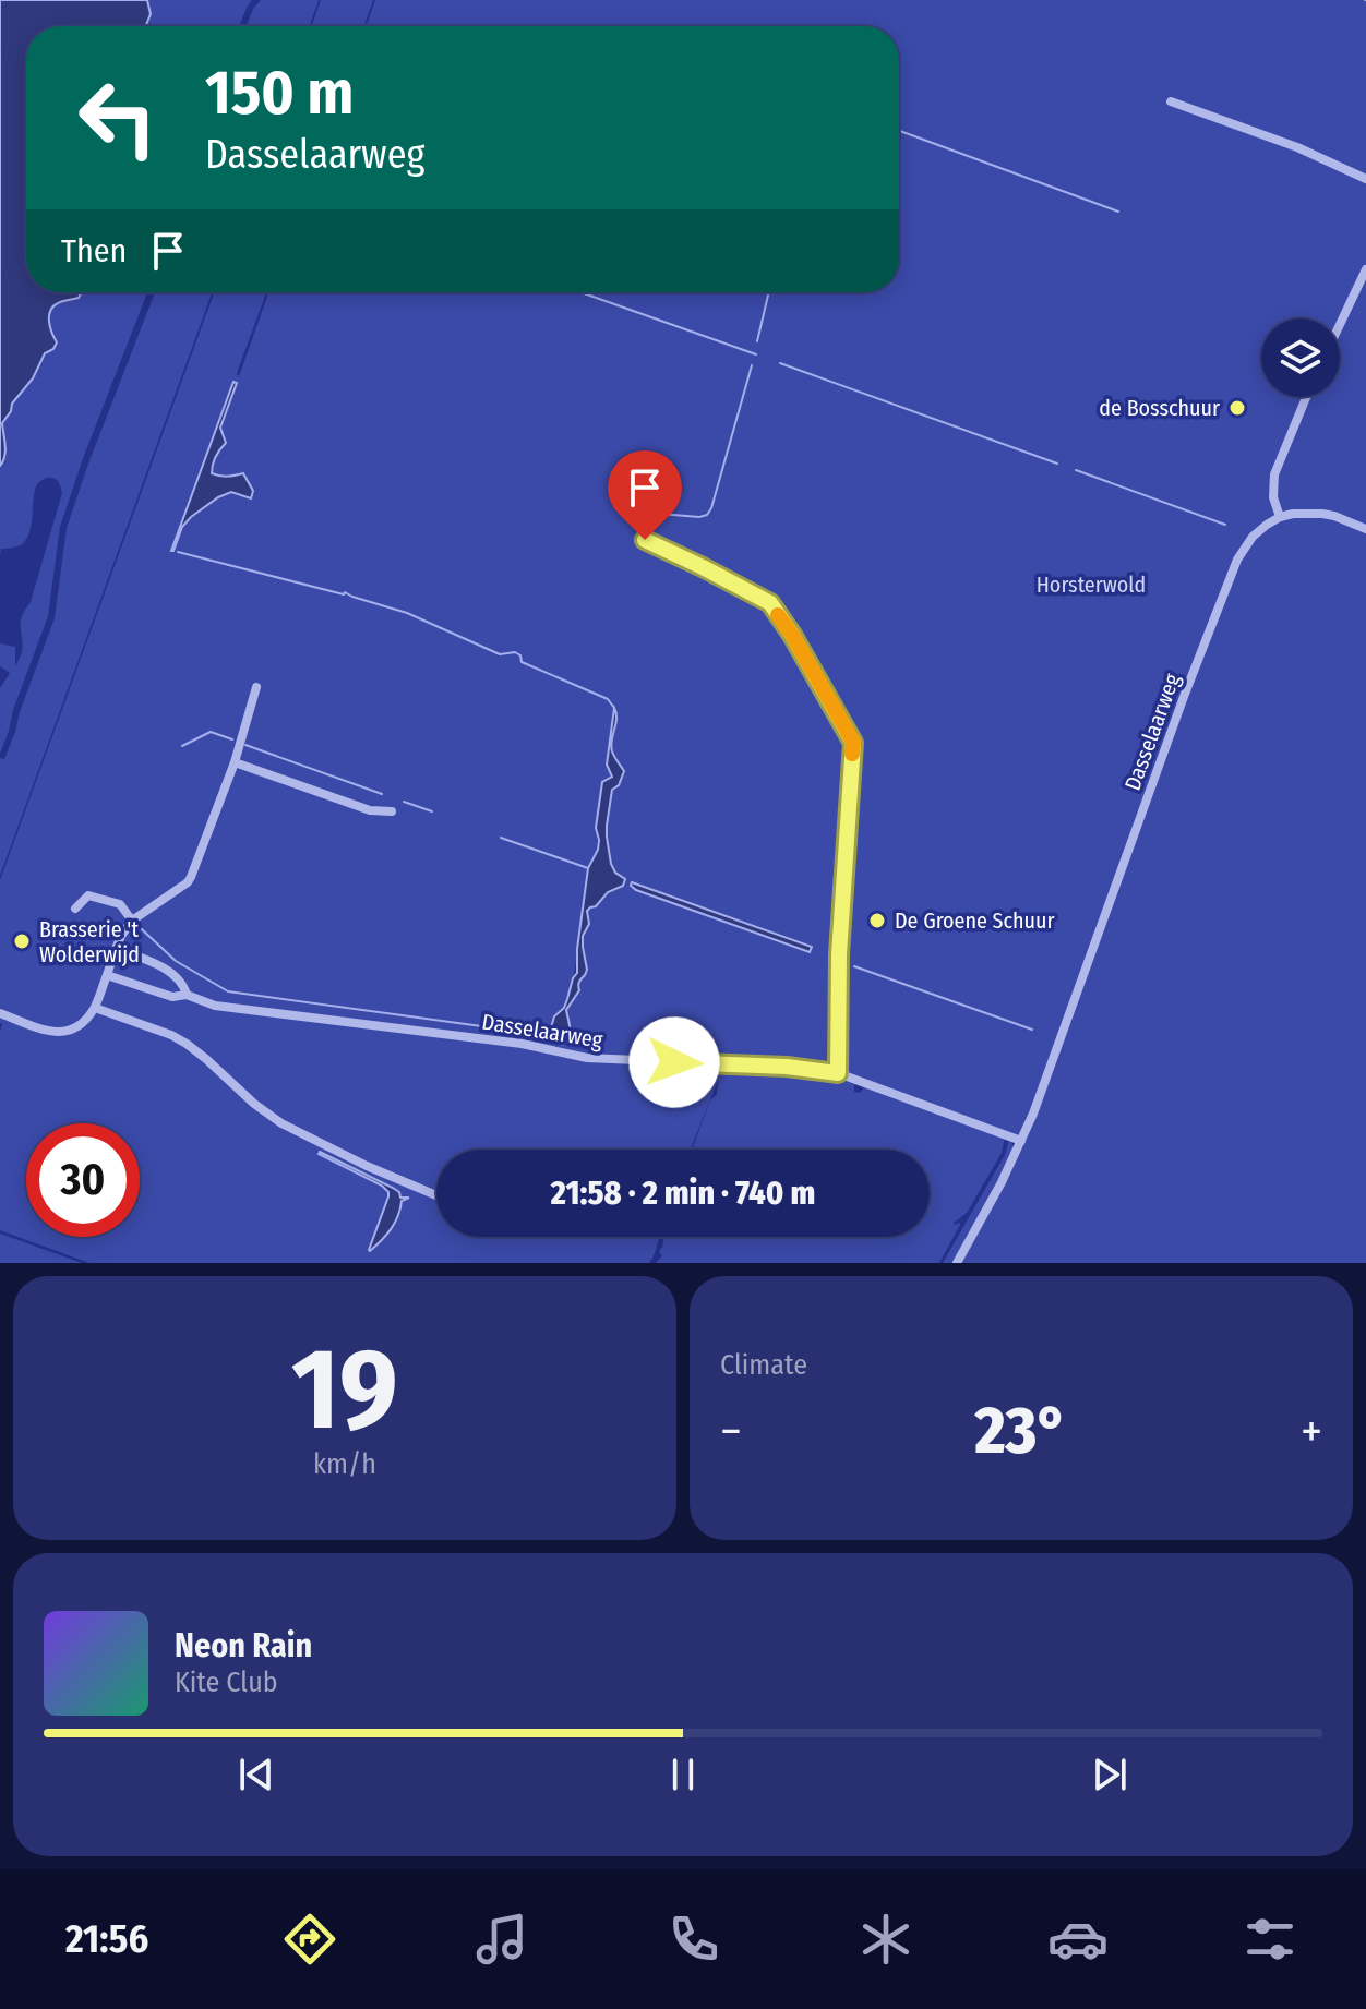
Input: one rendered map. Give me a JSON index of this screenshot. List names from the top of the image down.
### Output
{
  "streets": {
    "street": ["Dasselaarweg"]
  },
  "parks": ["Horsterwold"],
  "places": ["de Bosschuur", "De Groene Schuur", "Brasserie 't Wolderwijd"],
  "page": {
    "turn": ["150 m", "Dasselaarweg"],
    "then": "Then",
    "limit": "30",
    "trip": "21:58 · 2 min · 740 m",
    "tile": [
      ["19", "km/h"],
      "Climate"
    ],
    "heat": ["−", "23°", "+"],
    "song": ["Neon Rain", "Kite Club"],
    "tabs": "21:56"
  }
}
